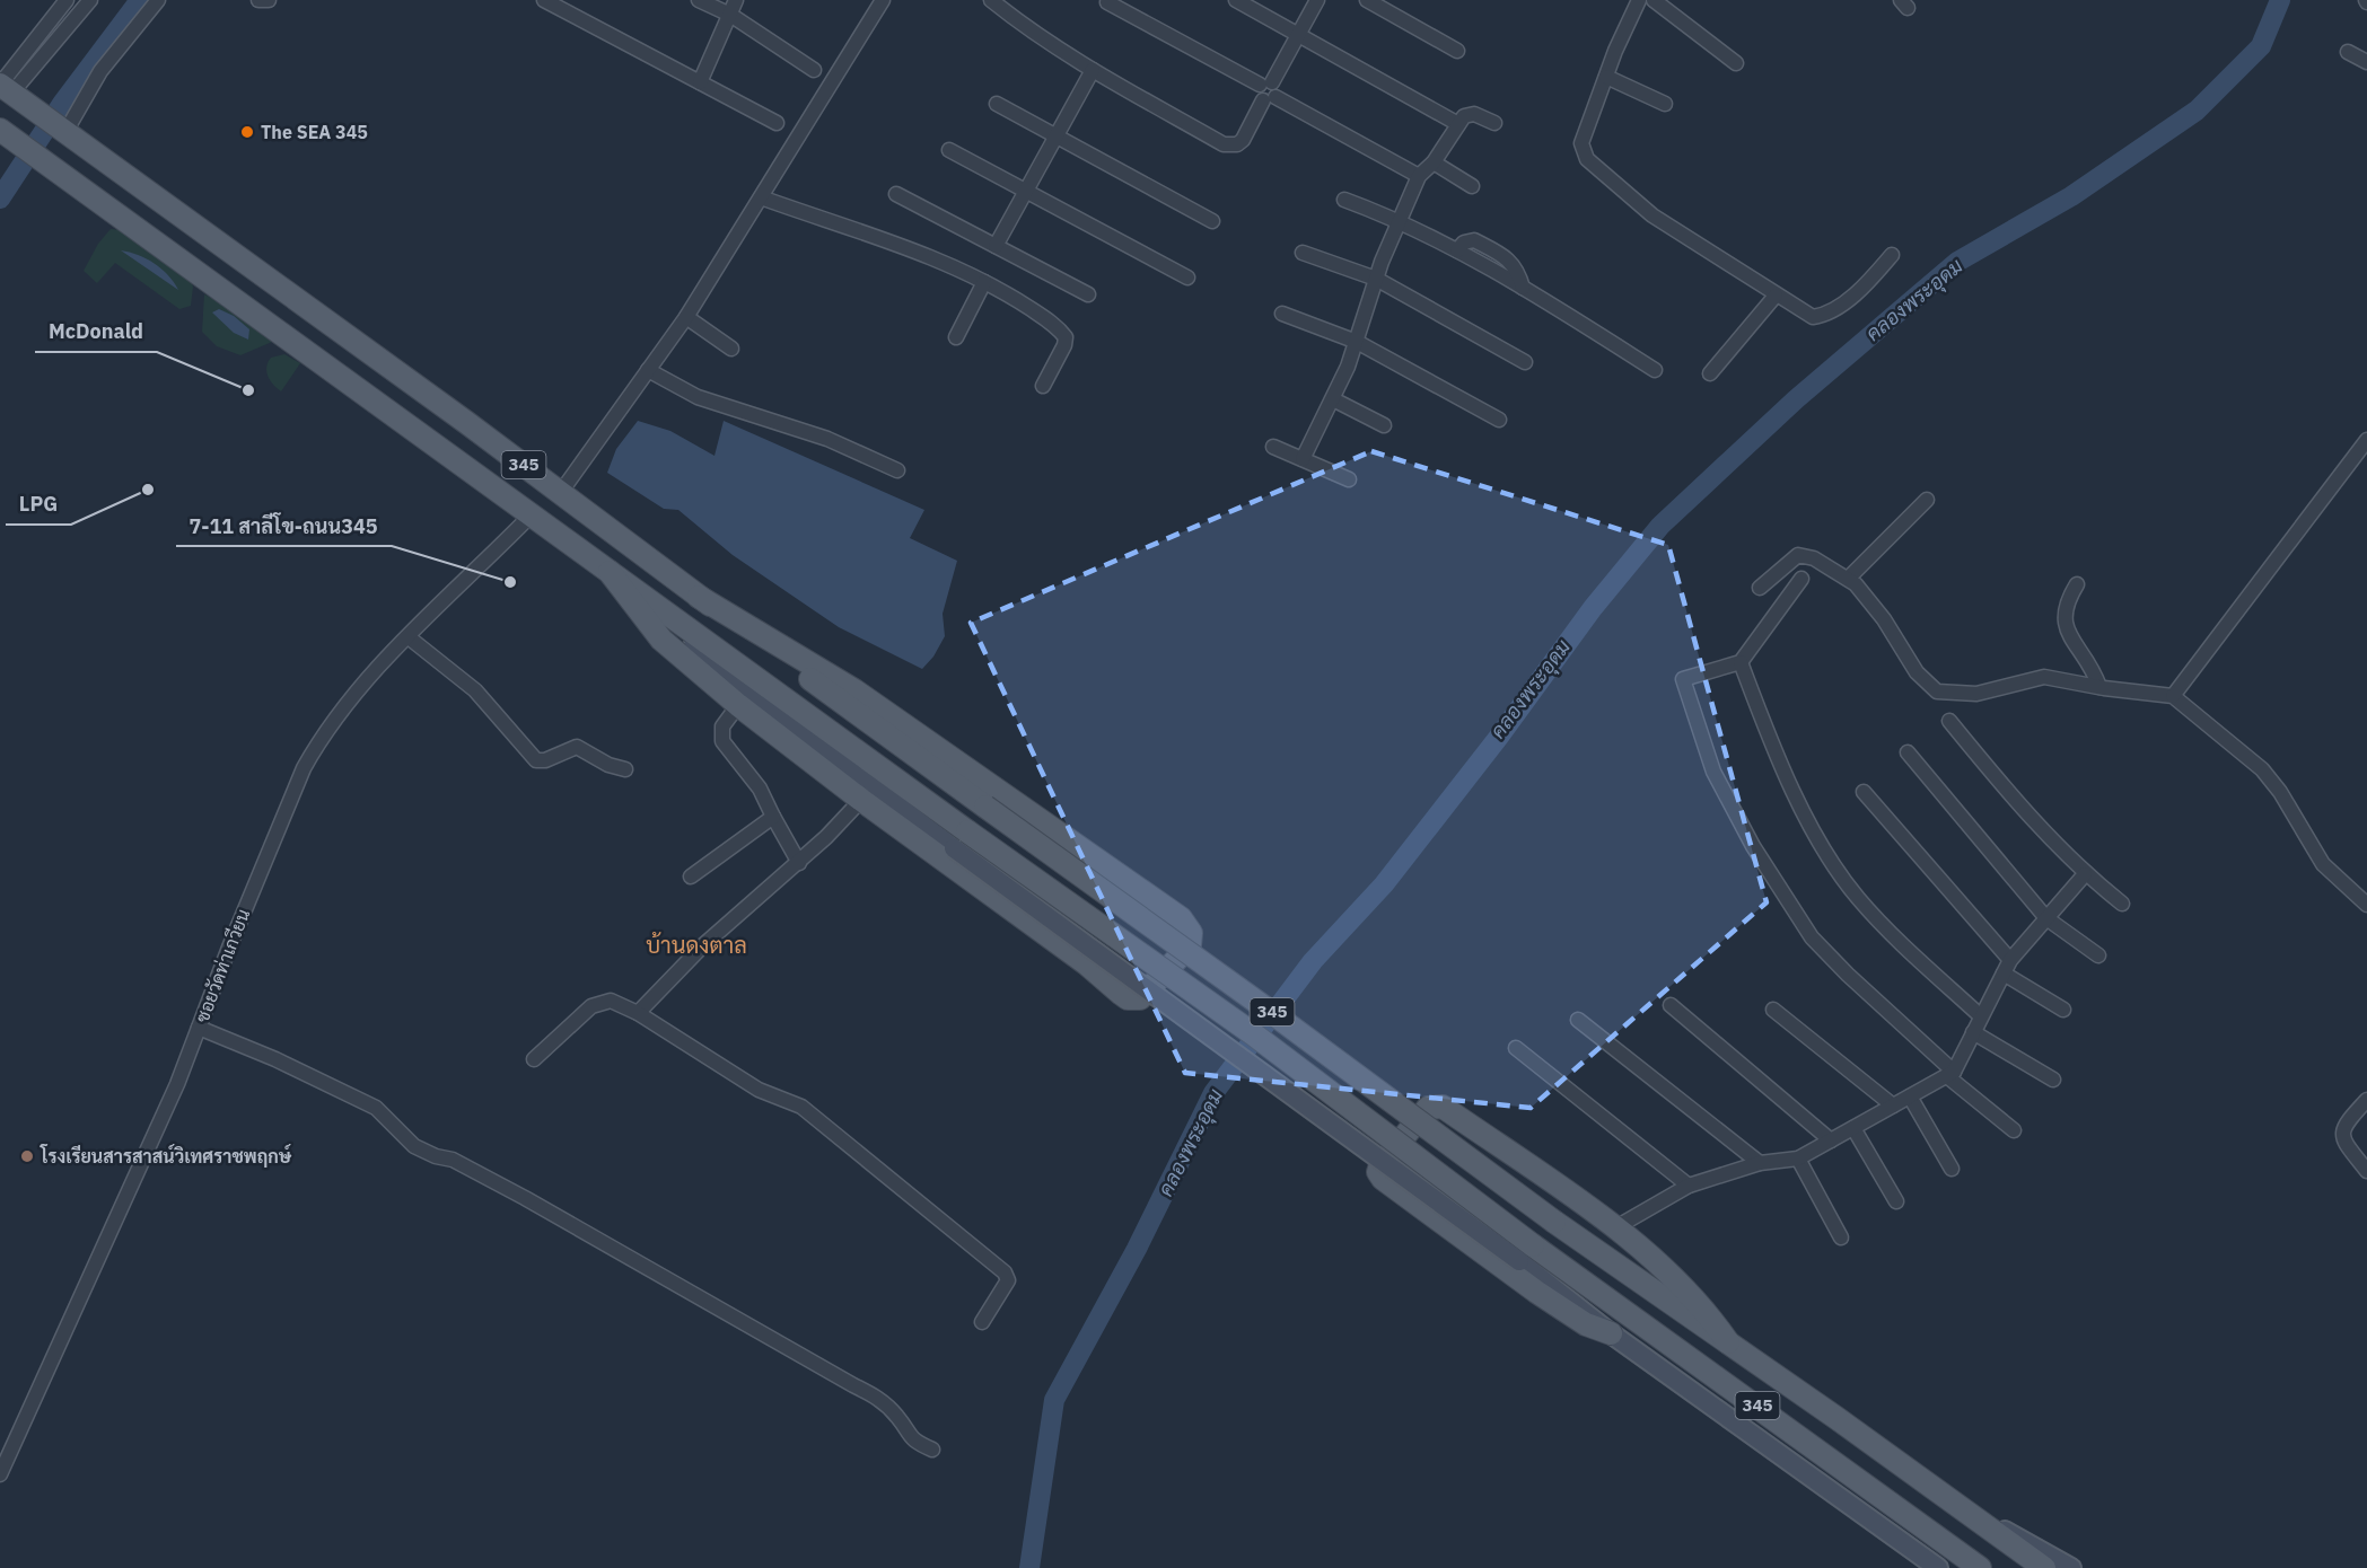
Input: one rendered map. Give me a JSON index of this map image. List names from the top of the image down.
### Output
{
  "streets": {
    "main road": ["345"],
    "street": ["ซอยวัดท่าเกวียน"]
  },
  "crossings": [
    ["345", "ซอยวัดท่าเกวียน"]
  ],
  "districts": ["บ้านดงตาล"],
  "water": ["คลองพระอุดม"],
  "places": [
    "The SEA 345",
    "McDonald",
    "LPG",
    "7-11 สาลีโข-ถนน345",
    "โรงเรียนสารสาสน์วิเทศราชพฤกษ์"
  ]
}
